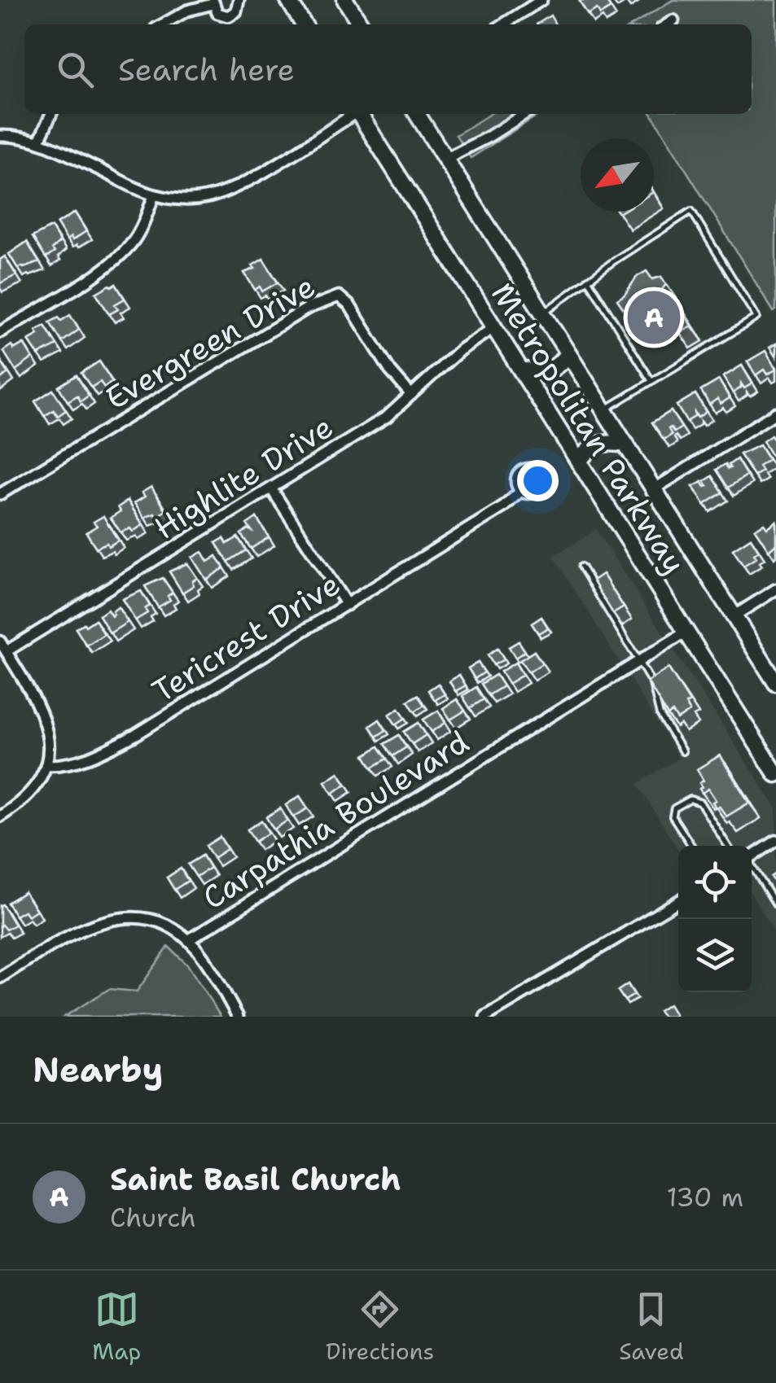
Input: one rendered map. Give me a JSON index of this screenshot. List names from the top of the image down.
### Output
{
  "streets": {
    "main road": ["Metropolitan Parkway"],
    "street": [
      "Evergreen Drive",
      "Highlite Drive",
      "Tericrest Drive",
      "Carpathia Boulevard"
    ]
  },
  "crossings": [
    ["Evergreen Drive", "Highlite Drive"],
    ["Metropolitan Parkway", "Highlite Drive"],
    ["Metropolitan Parkway", "Carpathia Boulevard"]
  ],
  "north": "bottom left",
  "page": {
    "search": "Search here",
    "pins": "A",
    "heading": "Nearby",
    "list": [
      {
        "mark": "A",
        "name": "Saint Basil Church",
        "note": "Church",
        "value": "130 m"
      }
    ],
    "nav": ["Map", "Directions", "Saved"]
  }
}
